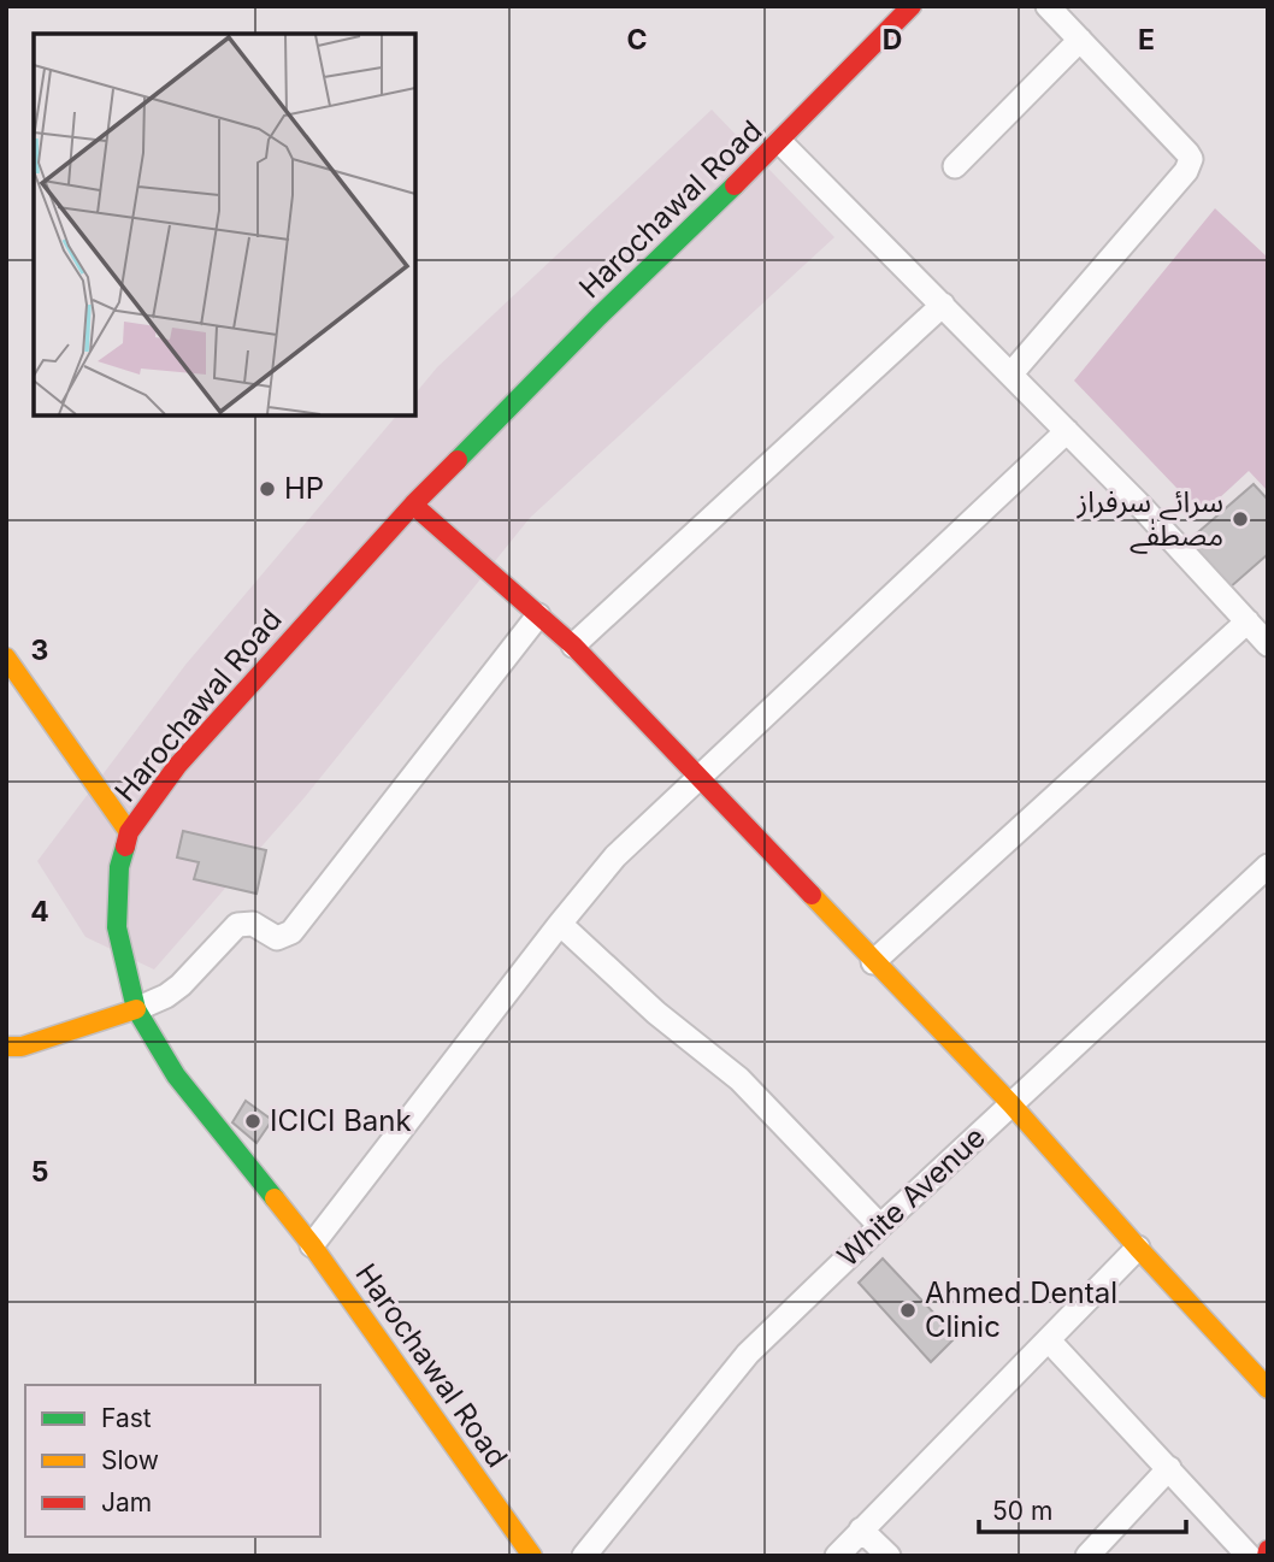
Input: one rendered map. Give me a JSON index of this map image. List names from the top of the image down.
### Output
{
  "streets": {
    "main road": ["Harochawal Road"],
    "street": ["White Avenue"]
  },
  "places": [
    "HP",
    "سرائے سرفراز مصطفٰے",
    "ICICI Bank",
    "Ahmed Dental Clinic"
  ],
  "legend": ["Fast", "Slow", "Jam"],
  "scale_bar": "50 m",
  "grid": {
    "columns": ["C", "D", "E"],
    "rows": ["3", "4", "5"]
  }
}
